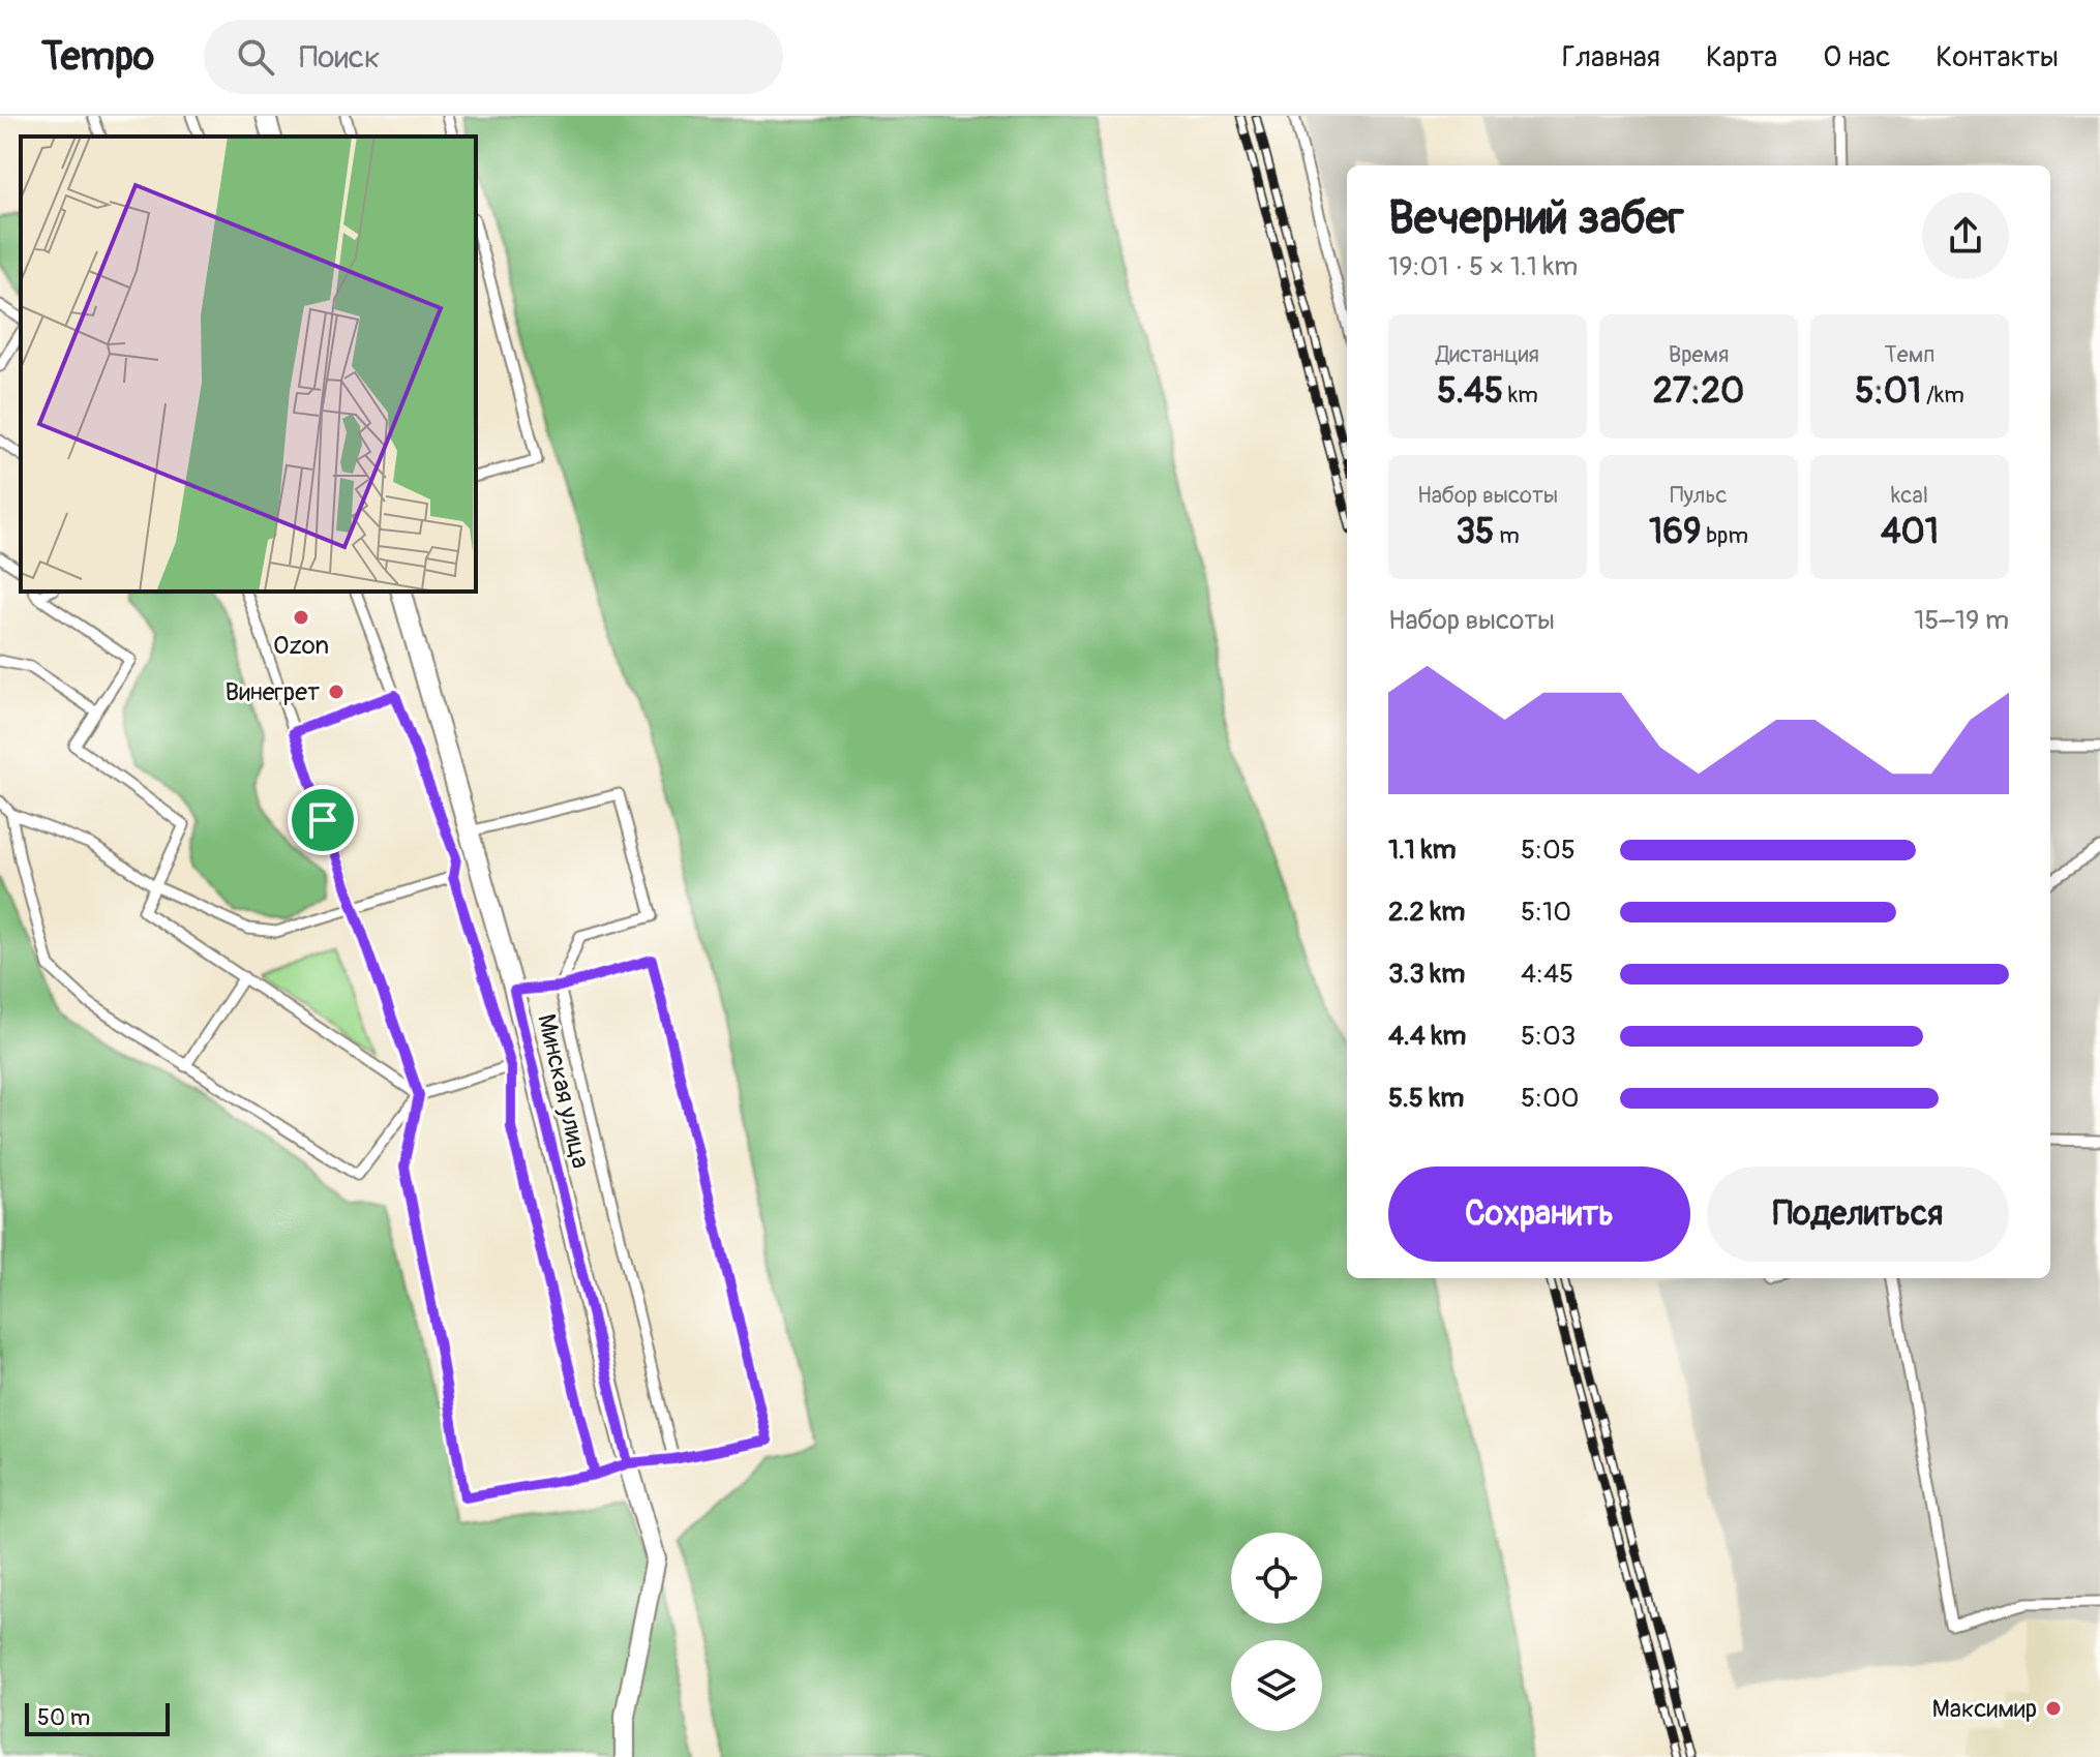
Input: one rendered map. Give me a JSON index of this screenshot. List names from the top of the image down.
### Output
{
  "streets": {
    "street": ["Минская улица"]
  },
  "places": ["Ozon", "Винегрет", "Максимир"],
  "scale_bar": "50 m",
  "page": {
    "header": "Tempo",
    "search": "Поиск",
    "nav": [
      "Главная",
      "Карта",
      "О нас",
      "Контакты"
    ],
    "heading": ["Вечерний забег", "19:01 · 5 × 1.1 km"],
    "stats": [
      ["Дистанция", "5.45 km"],
      ["Время", "27:20"],
      ["Темп", "5:01 /km"],
      ["Набор высоты", "35 m"],
      ["Пульс", "169 bpm"],
      ["kcal", "401"]
    ],
    "chart": ["Набор высоты", "15–19 m"],
    "list": [
      {
        "name": "1.1 km",
        "note": "5:05"
      },
      {
        "name": "2.2 km",
        "note": "5:10"
      },
      {
        "name": "3.3 km",
        "note": "4:45"
      },
      {
        "name": "4.4 km",
        "note": "5:03"
      },
      {
        "name": "5.5 km",
        "note": "5:00"
      }
    ],
    "buttons": ["Сохранить", "Поделиться"],
    "scale": "50 m"
  }
}
